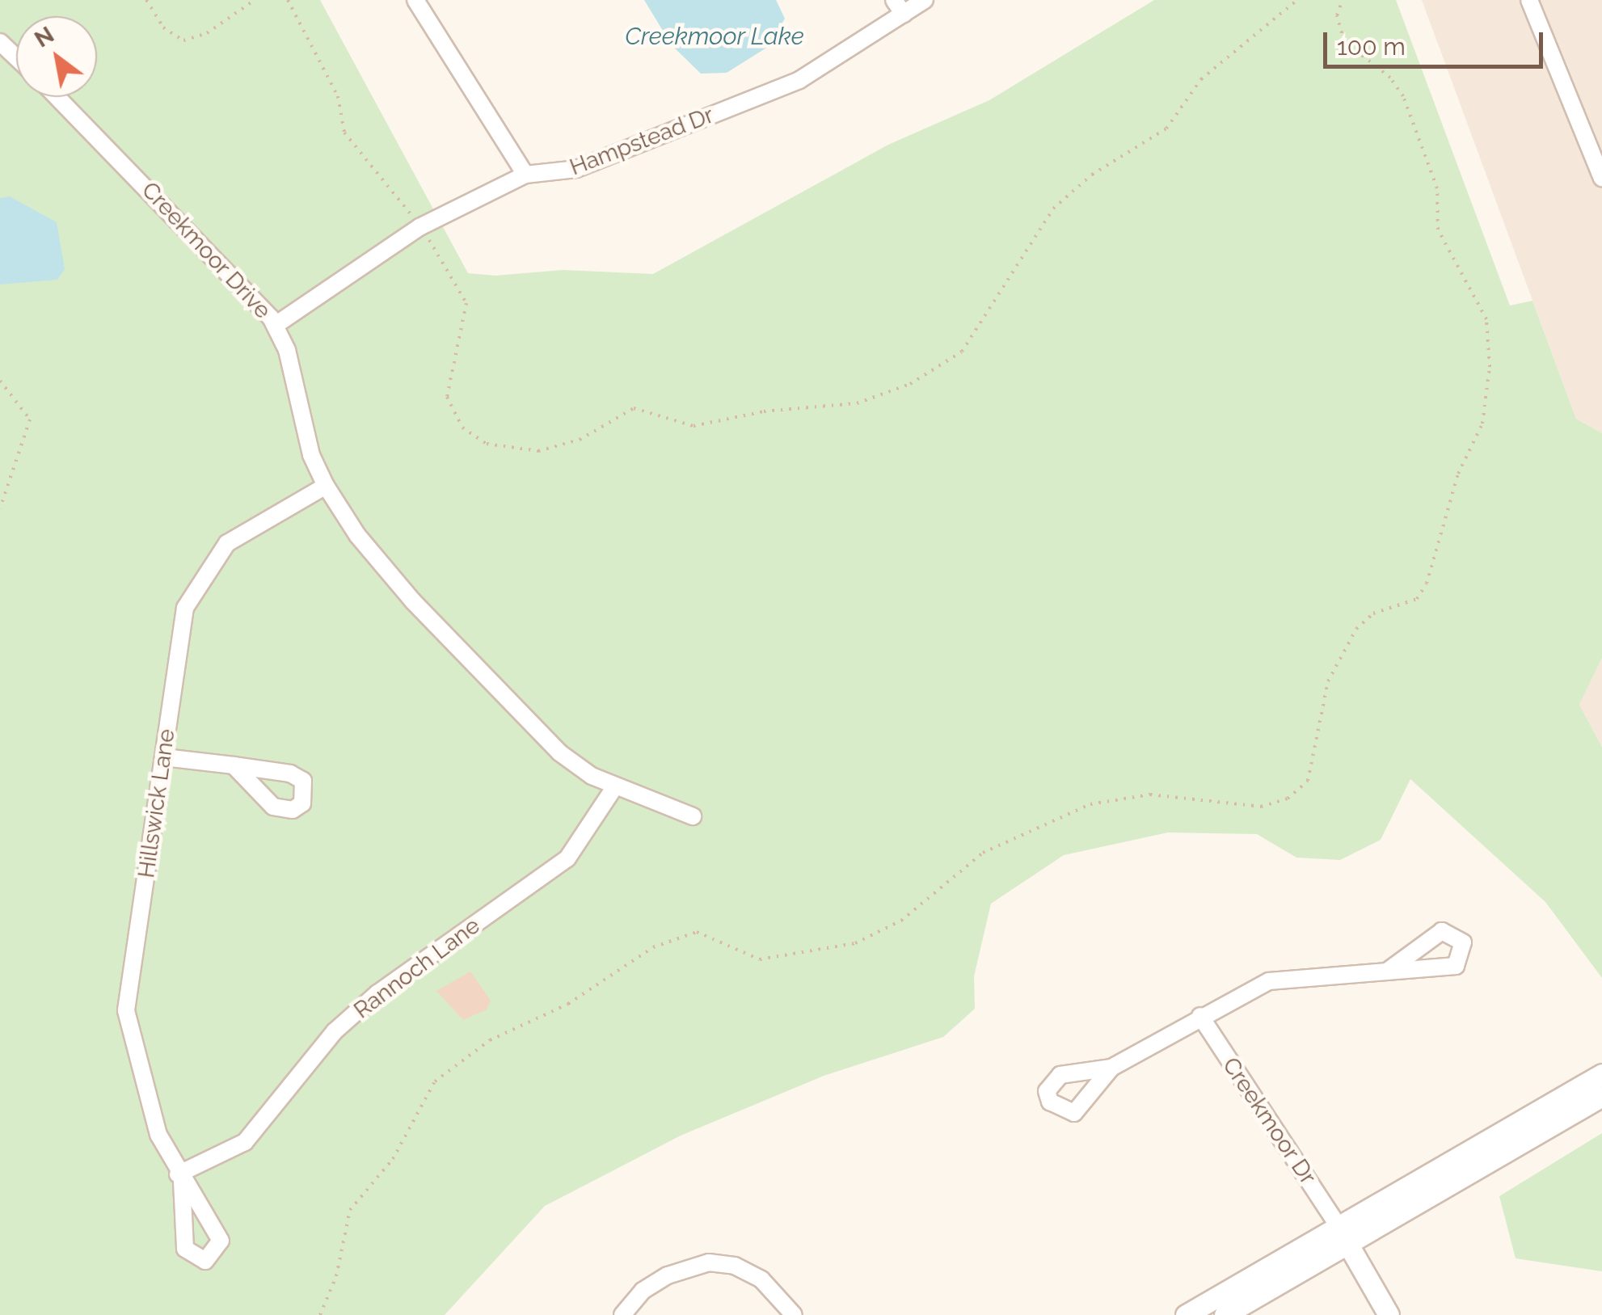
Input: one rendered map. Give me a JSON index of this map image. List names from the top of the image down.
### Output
{
  "streets": {
    "street": [
      "Hampstead Dr",
      "Creekmoor Drive",
      "Hillswick Lane",
      "Rannoch Lane",
      "Creekmoor Dr"
    ]
  },
  "crossings": [
    ["Hampstead Dr", "Creekmoor Drive"],
    ["Creekmoor Drive", "Hillswick Lane"],
    ["Creekmoor Drive", "Rannoch Lane"],
    ["Hillswick Lane", "Rannoch Lane"]
  ],
  "water": ["Creekmoor Lake"],
  "scale_bar": "100 m",
  "north": "top left"
}
